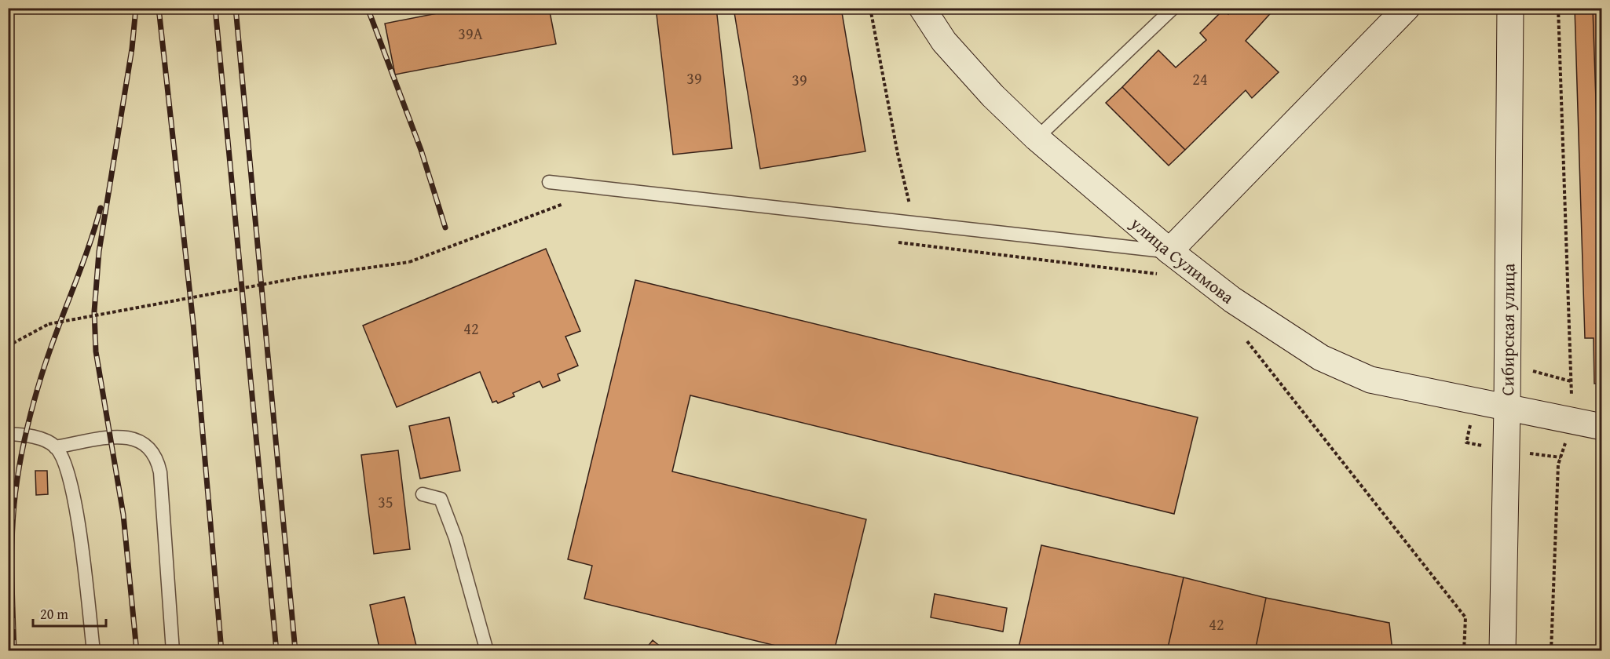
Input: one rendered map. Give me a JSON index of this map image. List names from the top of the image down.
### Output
{
  "streets": {
    "main road": ["улица Сулимова", "Сибирская улица"]
  },
  "crossings": [
    ["улица Сулимова", "Сибирская улица"]
  ],
  "house_numbers": [
    "39А",
    "39",
    "24",
    "39",
    "42",
    "35",
    "42"
  ],
  "scale_bar": "20 m"
}
